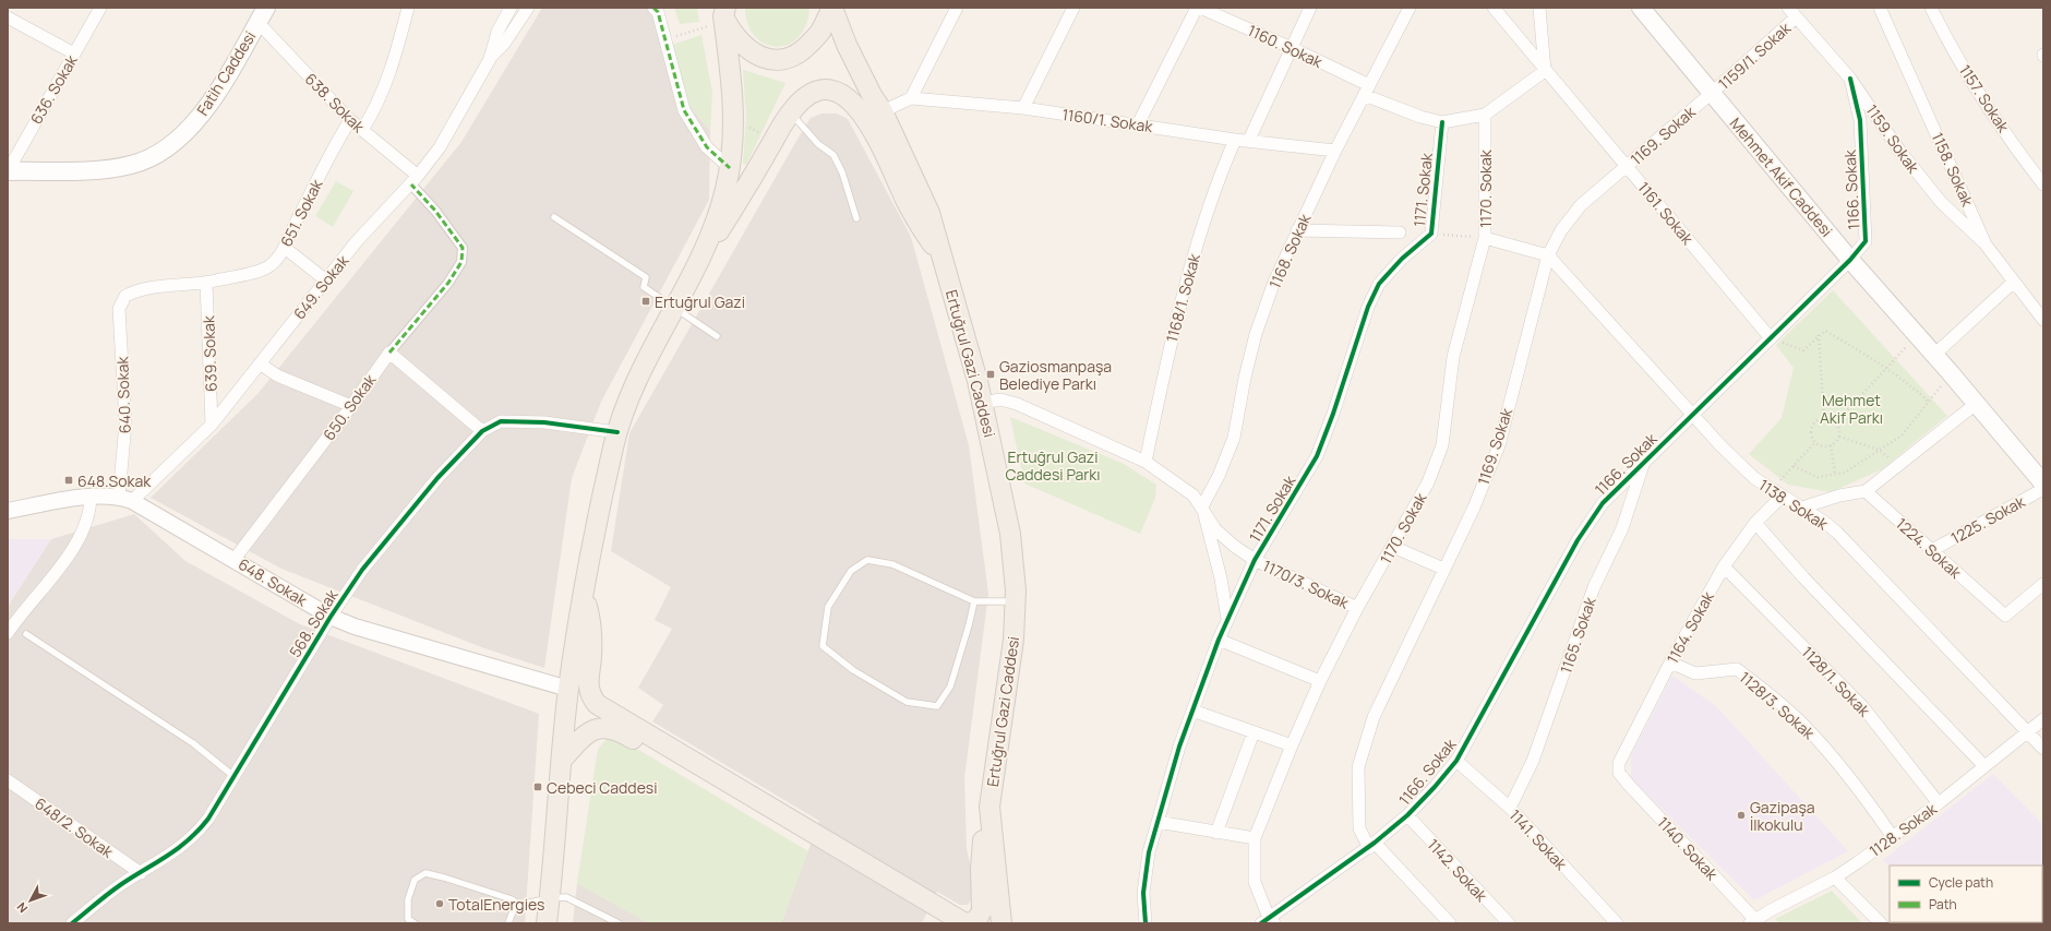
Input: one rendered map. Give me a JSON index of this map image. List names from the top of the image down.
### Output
{
  "streets": {
    "main road": ["Fatih Caddesi", "Mehmet Akif Caddesi", "Ertuğrul Gazi Caddesi"],
    "street": [
      "1160. Sokak",
      "1159/1. Sokak",
      "636. Sokak",
      "1157. Sokak",
      "638. Sokak",
      "1160/1. Sokak",
      "1169. Sokak",
      "1159. Sokak",
      "1158. Sokak",
      "1170. Sokak",
      "1171. Sokak",
      "1166. Sokak",
      "651. Sokak",
      "1161. Sokak",
      "1168. Sokak",
      "649. Sokak",
      "1168/1. Sokak",
      "639. Sokak",
      "640. Sokak",
      "650. Sokak",
      "1138. Sokak",
      "1225. Sokak",
      "1224. Sokak",
      "648. Sokak",
      "1170/3. Sokak",
      "568. Sokak",
      "1164. Sokak",
      "1165. Sokak",
      "1128/1. Sokak",
      "1128/3. Sokak",
      "648/2. Sokak",
      "1128. Sokak",
      "1141. Sokak",
      "1140. Sokak",
      "1142. Sokak"
    ]
  },
  "crossings": [
    ["1160. Sokak", "1170. Sokak"],
    ["1160. Sokak", "1171. Sokak"],
    ["1160. Sokak", "1161. Sokak"],
    ["1160. Sokak", "1168. Sokak"],
    ["1159/1. Sokak", "1169. Sokak"],
    ["1159/1. Sokak", "1159. Sokak"],
    ["1159/1. Sokak", "Mehmet Akif Caddesi"],
    ["Fatih Caddesi", "636. Sokak"],
    ["Fatih Caddesi", "638. Sokak"],
    ["638. Sokak", "651. Sokak"],
    ["638. Sokak", "649. Sokak"],
    ["1160/1. Sokak", "1168. Sokak"],
    ["1160/1. Sokak", "1168/1. Sokak"],
    ["1160/1. Sokak", "Ertuğrul Gazi Caddesi"],
    ["1169. Sokak", "Mehmet Akif Caddesi"],
    ["1169. Sokak", "1166. Sokak"],
    ["1169. Sokak", "1161. Sokak"],
    ["1169. Sokak", "1138. Sokak"],
    ["1159. Sokak", "1158. Sokak"],
    ["1159. Sokak", "1166. Sokak"],
    ["Mehmet Akif Caddesi", "1166. Sokak"],
    ["1170. Sokak", "1166. Sokak"],
    ["1170. Sokak", "1170/3. Sokak"],
    ["1171. Sokak", "1170/3. Sokak"],
    ["1166. Sokak", "1161. Sokak"],
    ["1166. Sokak", "1138. Sokak"],
    ["1166. Sokak", "1165. Sokak"],
    ["1166. Sokak", "1141. Sokak"],
    ["1166. Sokak", "1142. Sokak"],
    ["651. Sokak", "639. Sokak"],
    ["651. Sokak", "640. Sokak"],
    ["1168. Sokak", "1170/3. Sokak"],
    ["649. Sokak", "639. Sokak"],
    ["649. Sokak", "640. Sokak"],
    ["649. Sokak", "648. Sokak"],
    ["1168/1. Sokak", "1170/3. Sokak"],
    ["Ertuğrul Gazi Caddesi", "1170/3. Sokak"],
    ["640. Sokak", "648. Sokak"],
    ["650. Sokak", "648. Sokak"],
    ["1138. Sokak", "1164. Sokak"],
    ["1138. Sokak", "1128. Sokak"],
    ["1225. Sokak", "1224. Sokak"],
    ["648. Sokak", "568. Sokak"],
    ["568. Sokak", "648/2. Sokak"],
    ["1164. Sokak", "1128/1. Sokak"],
    ["1164. Sokak", "1128/3. Sokak"],
    ["1164. Sokak", "1140. Sokak"],
    ["1165. Sokak", "1141. Sokak"],
    ["1128/1. Sokak", "1128. Sokak"],
    ["1128/3. Sokak", "1128. Sokak"],
    ["1128. Sokak", "1140. Sokak"]
  ],
  "parks": ["Mehmet Akif Parkı", "Ertuğrul Gazi Caddesi Parkı"],
  "places": {
    "transit": [
      "Ertuğrul Gazi",
      "Gaziosmanpaşa Belediye Parkı",
      "648.Sokak",
      "Cebeci Caddesi"
    ],
    "other": ["Gazipaşa İlkokulu", "TotalEnergies"]
  },
  "legend": ["Cycle path", "Path"],
  "north": "bottom left"
}
